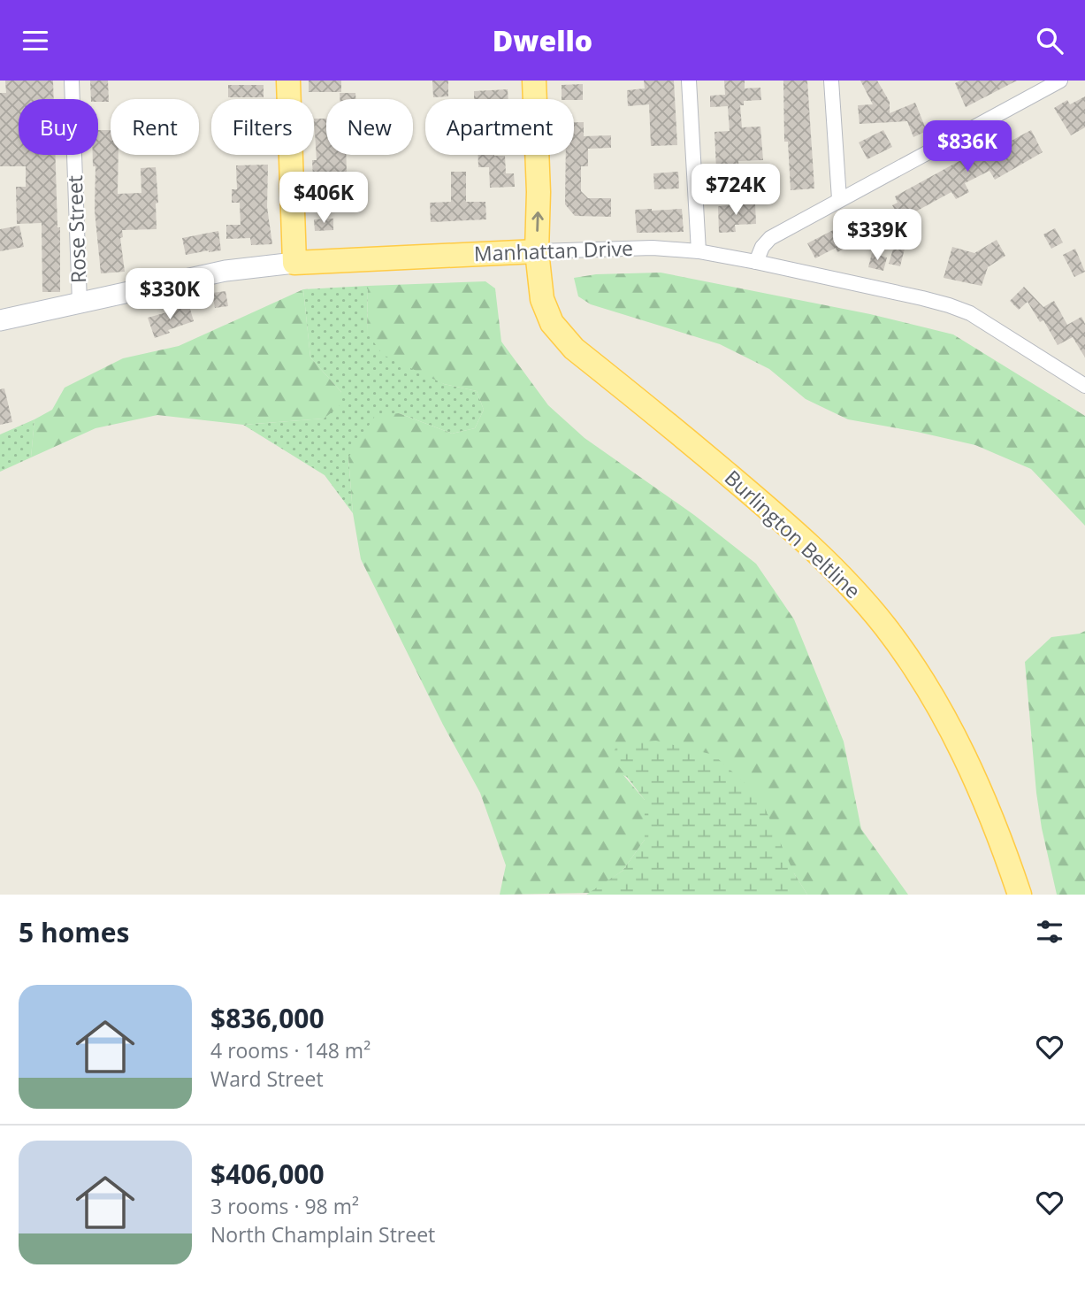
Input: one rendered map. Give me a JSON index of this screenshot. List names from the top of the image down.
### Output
{
  "streets": {
    "main road": ["Manhattan Drive", "Burlington Beltline"],
    "street": ["Rose Street"]
  },
  "crossings": [
    ["Rose Street", "Manhattan Drive"],
    ["Manhattan Drive", "Burlington Beltline"]
  ],
  "page": {
    "header": "Dwello",
    "chip": [
      "Buy",
      "Rent",
      "Filters",
      "New",
      "Apartment"
    ],
    "price": [
      "$836K",
      "$724K",
      "$406K",
      "$339K",
      "$330K"
    ],
    "heading": "5 homes",
    "list": [
      {
        "name": "$836,000",
        "note": "4 rooms · 148 m² · Ward Street"
      },
      {
        "name": "$406,000",
        "note": "3 rooms · 98 m² · North Champlain Street"
      }
    ]
  }
}
